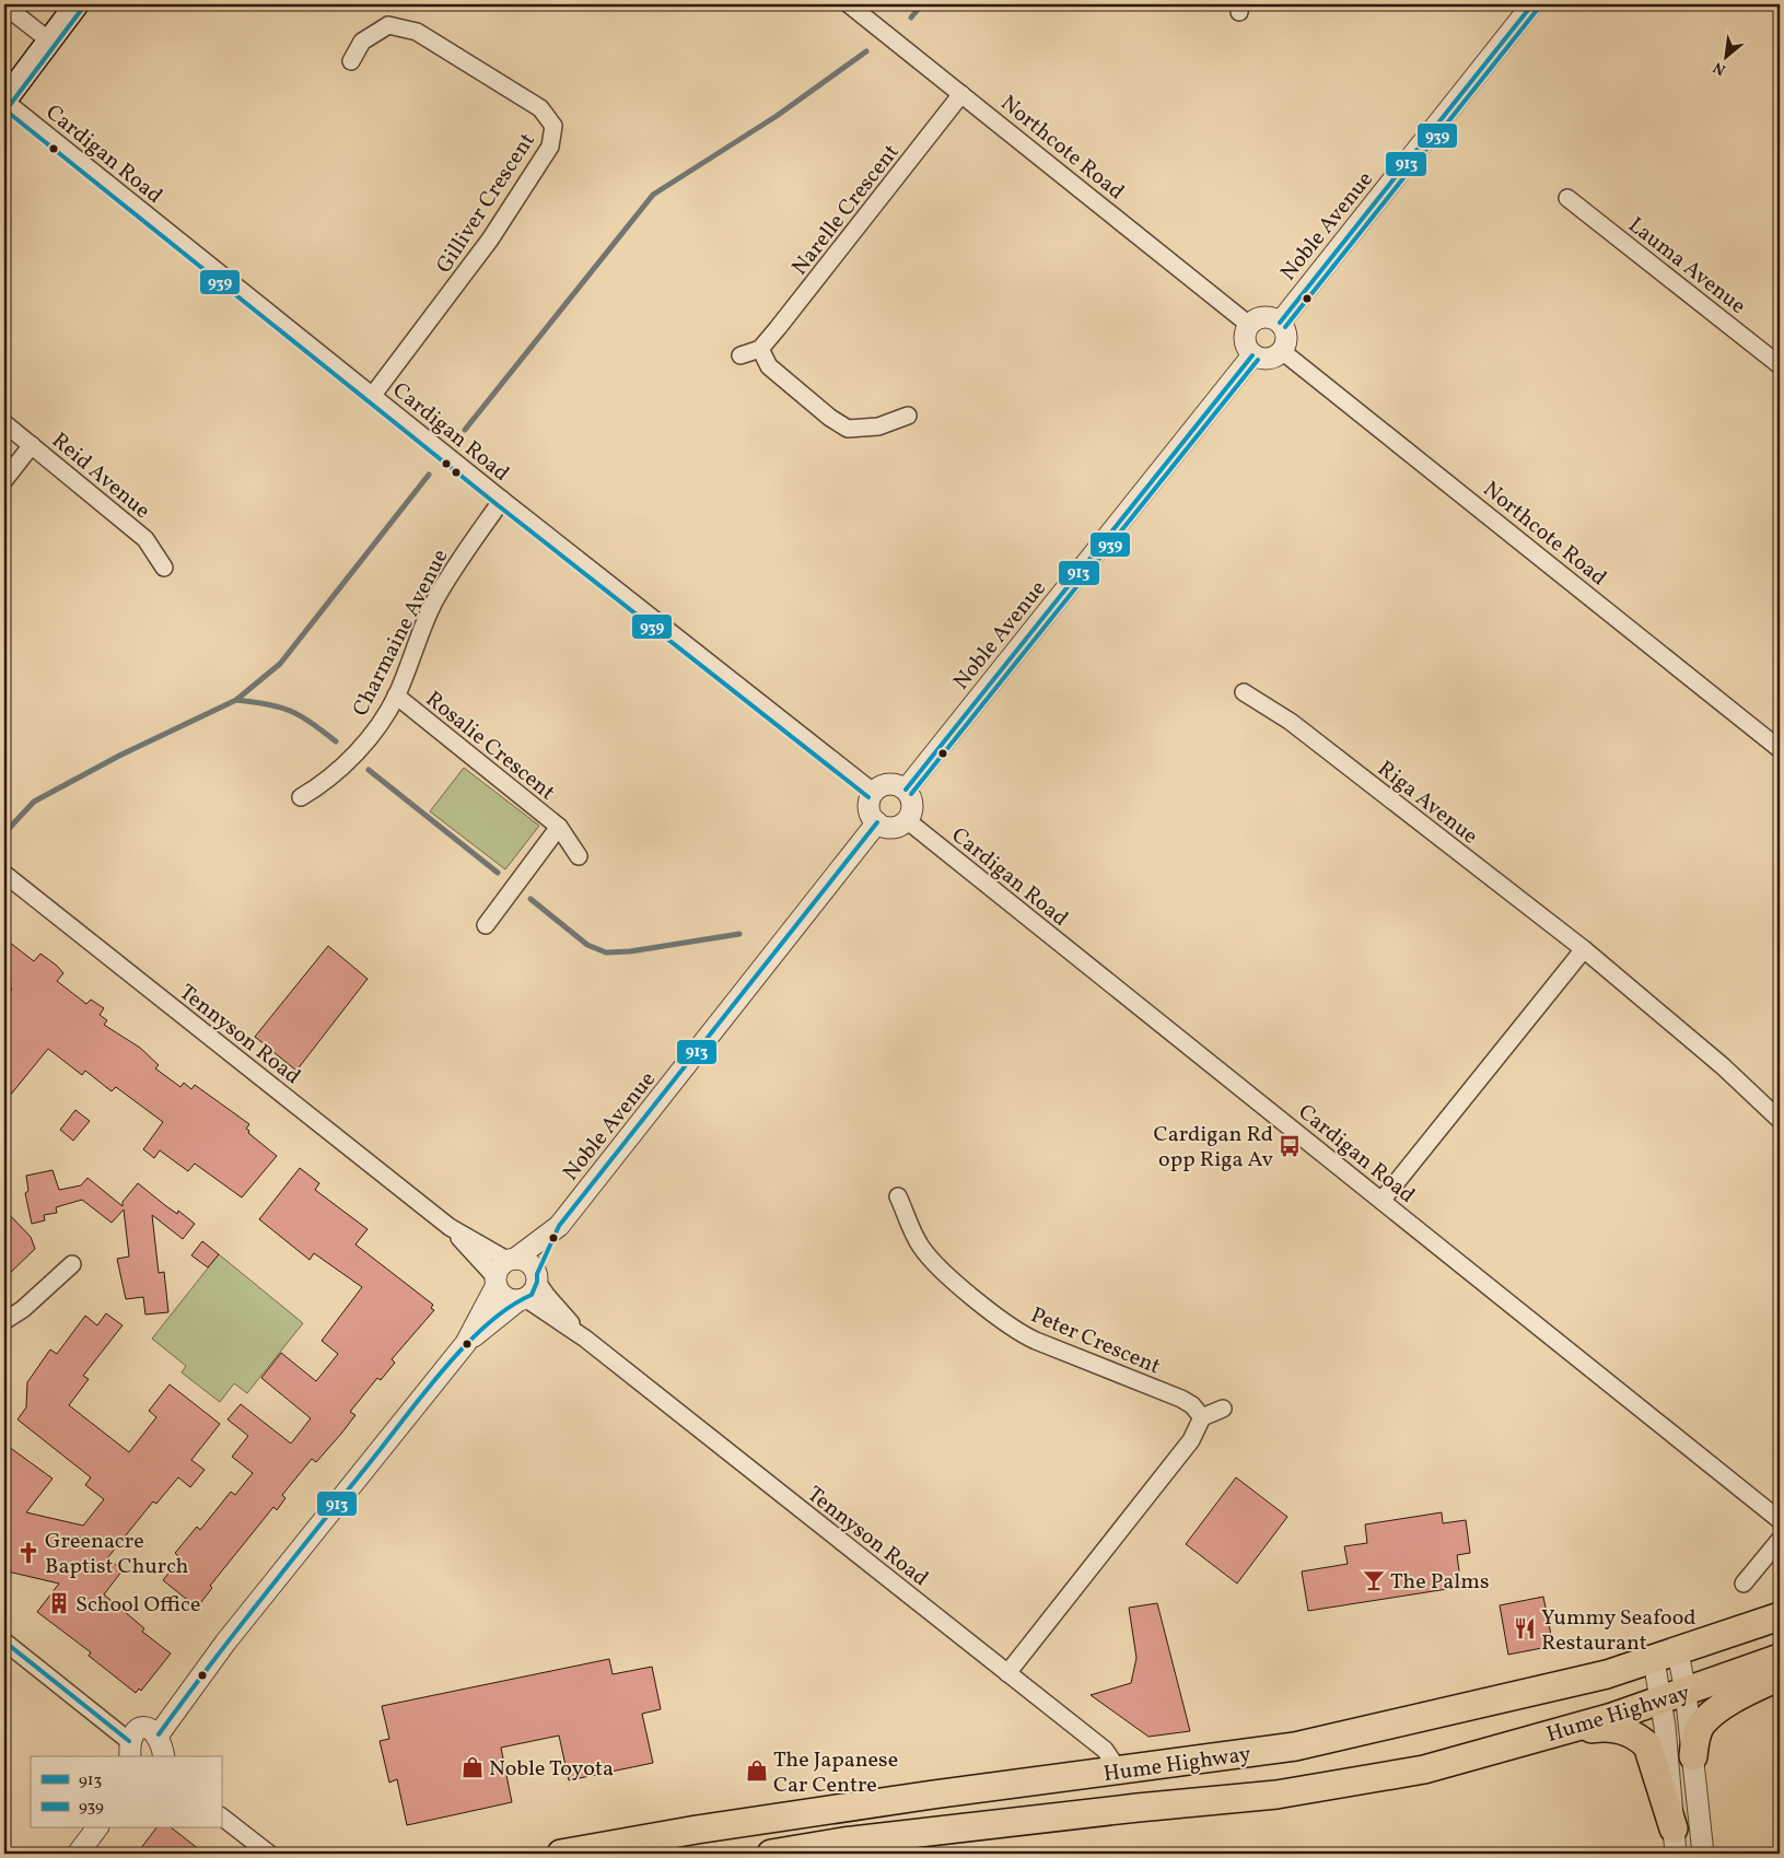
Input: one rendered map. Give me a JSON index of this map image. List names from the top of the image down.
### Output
{
  "streets": {
    "highway": ["Hume Highway"],
    "street": [
      "Northcote Road",
      "Cardigan Road",
      "Gilliver Crescent",
      "Narelle Crescent",
      "Noble Avenue",
      "Lauma Avenue",
      "Reid Avenue",
      "Charmaine Avenue",
      "Rosalie Crescent",
      "Riga Avenue",
      "Tennyson Road",
      "Peter Crescent"
    ]
  },
  "crossings": [
    ["Northcote Road", "Narelle Crescent"],
    ["Northcote Road", "Noble Avenue"],
    ["Cardigan Road", "Gilliver Crescent"],
    ["Cardigan Road", "Noble Avenue"],
    ["Cardigan Road", "Charmaine Avenue"],
    ["Noble Avenue", "Tennyson Road"],
    ["Charmaine Avenue", "Rosalie Crescent"],
    ["Tennyson Road", "Hume Highway"]
  ],
  "places": {
    "bus stop": ["Cardigan Rd opp Riga Av"],
    "church": ["Greenacre Baptist Church"],
    "bar": ["The Palms"],
    "building": ["School Office"],
    "restaurant": ["Yummy Seafood Restaurant"],
    "shop": ["Noble Toyota", "The Japanese Car Centre"]
  },
  "lines": ["transit line 913", "transit line 939"],
  "legend": ["913", "939"],
  "north": "bottom left"
}
